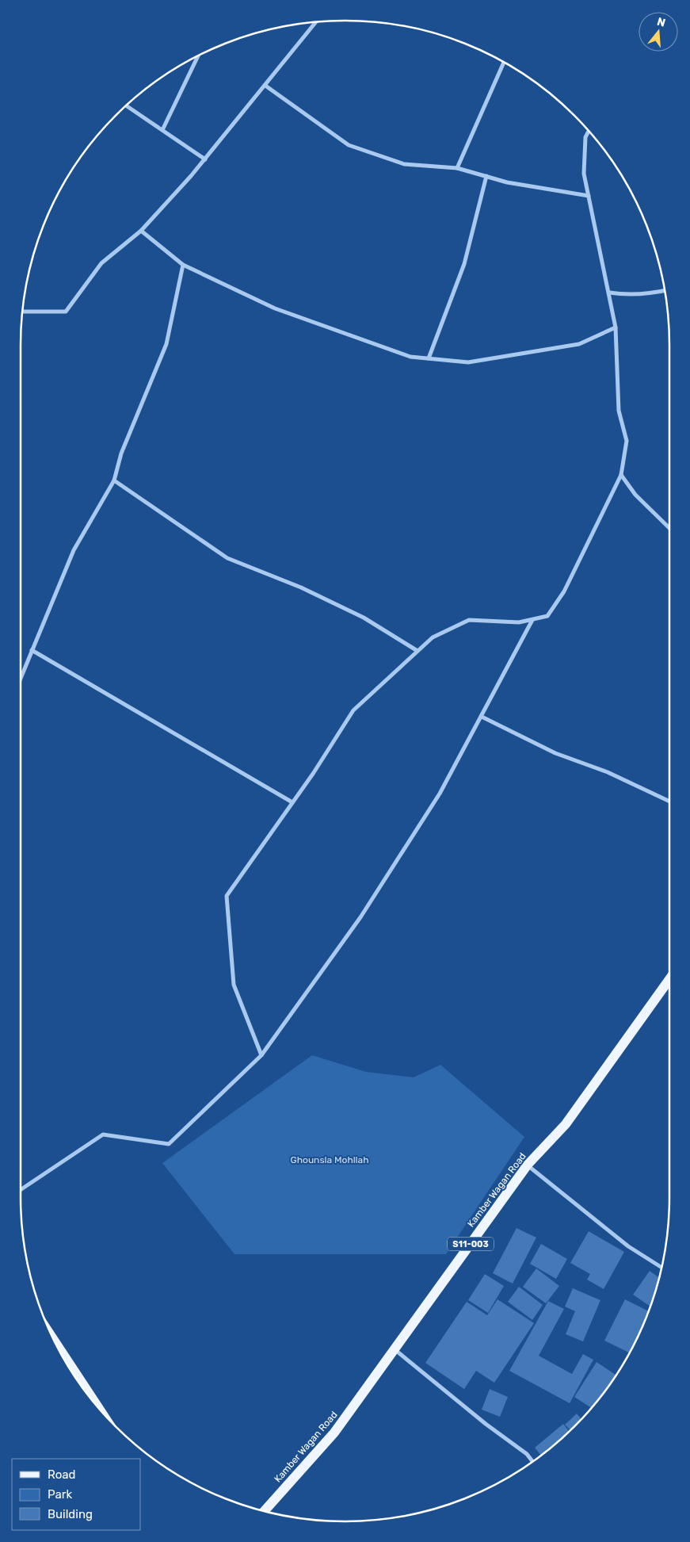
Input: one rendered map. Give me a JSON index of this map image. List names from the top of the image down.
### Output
{
  "streets": {
    "main road": ["Kamber Wagan Road", "S11-003"]
  },
  "parks": ["Ghounsla Mohllah"],
  "legend": ["Road", "Park", "Building"],
  "north": "top"
}
